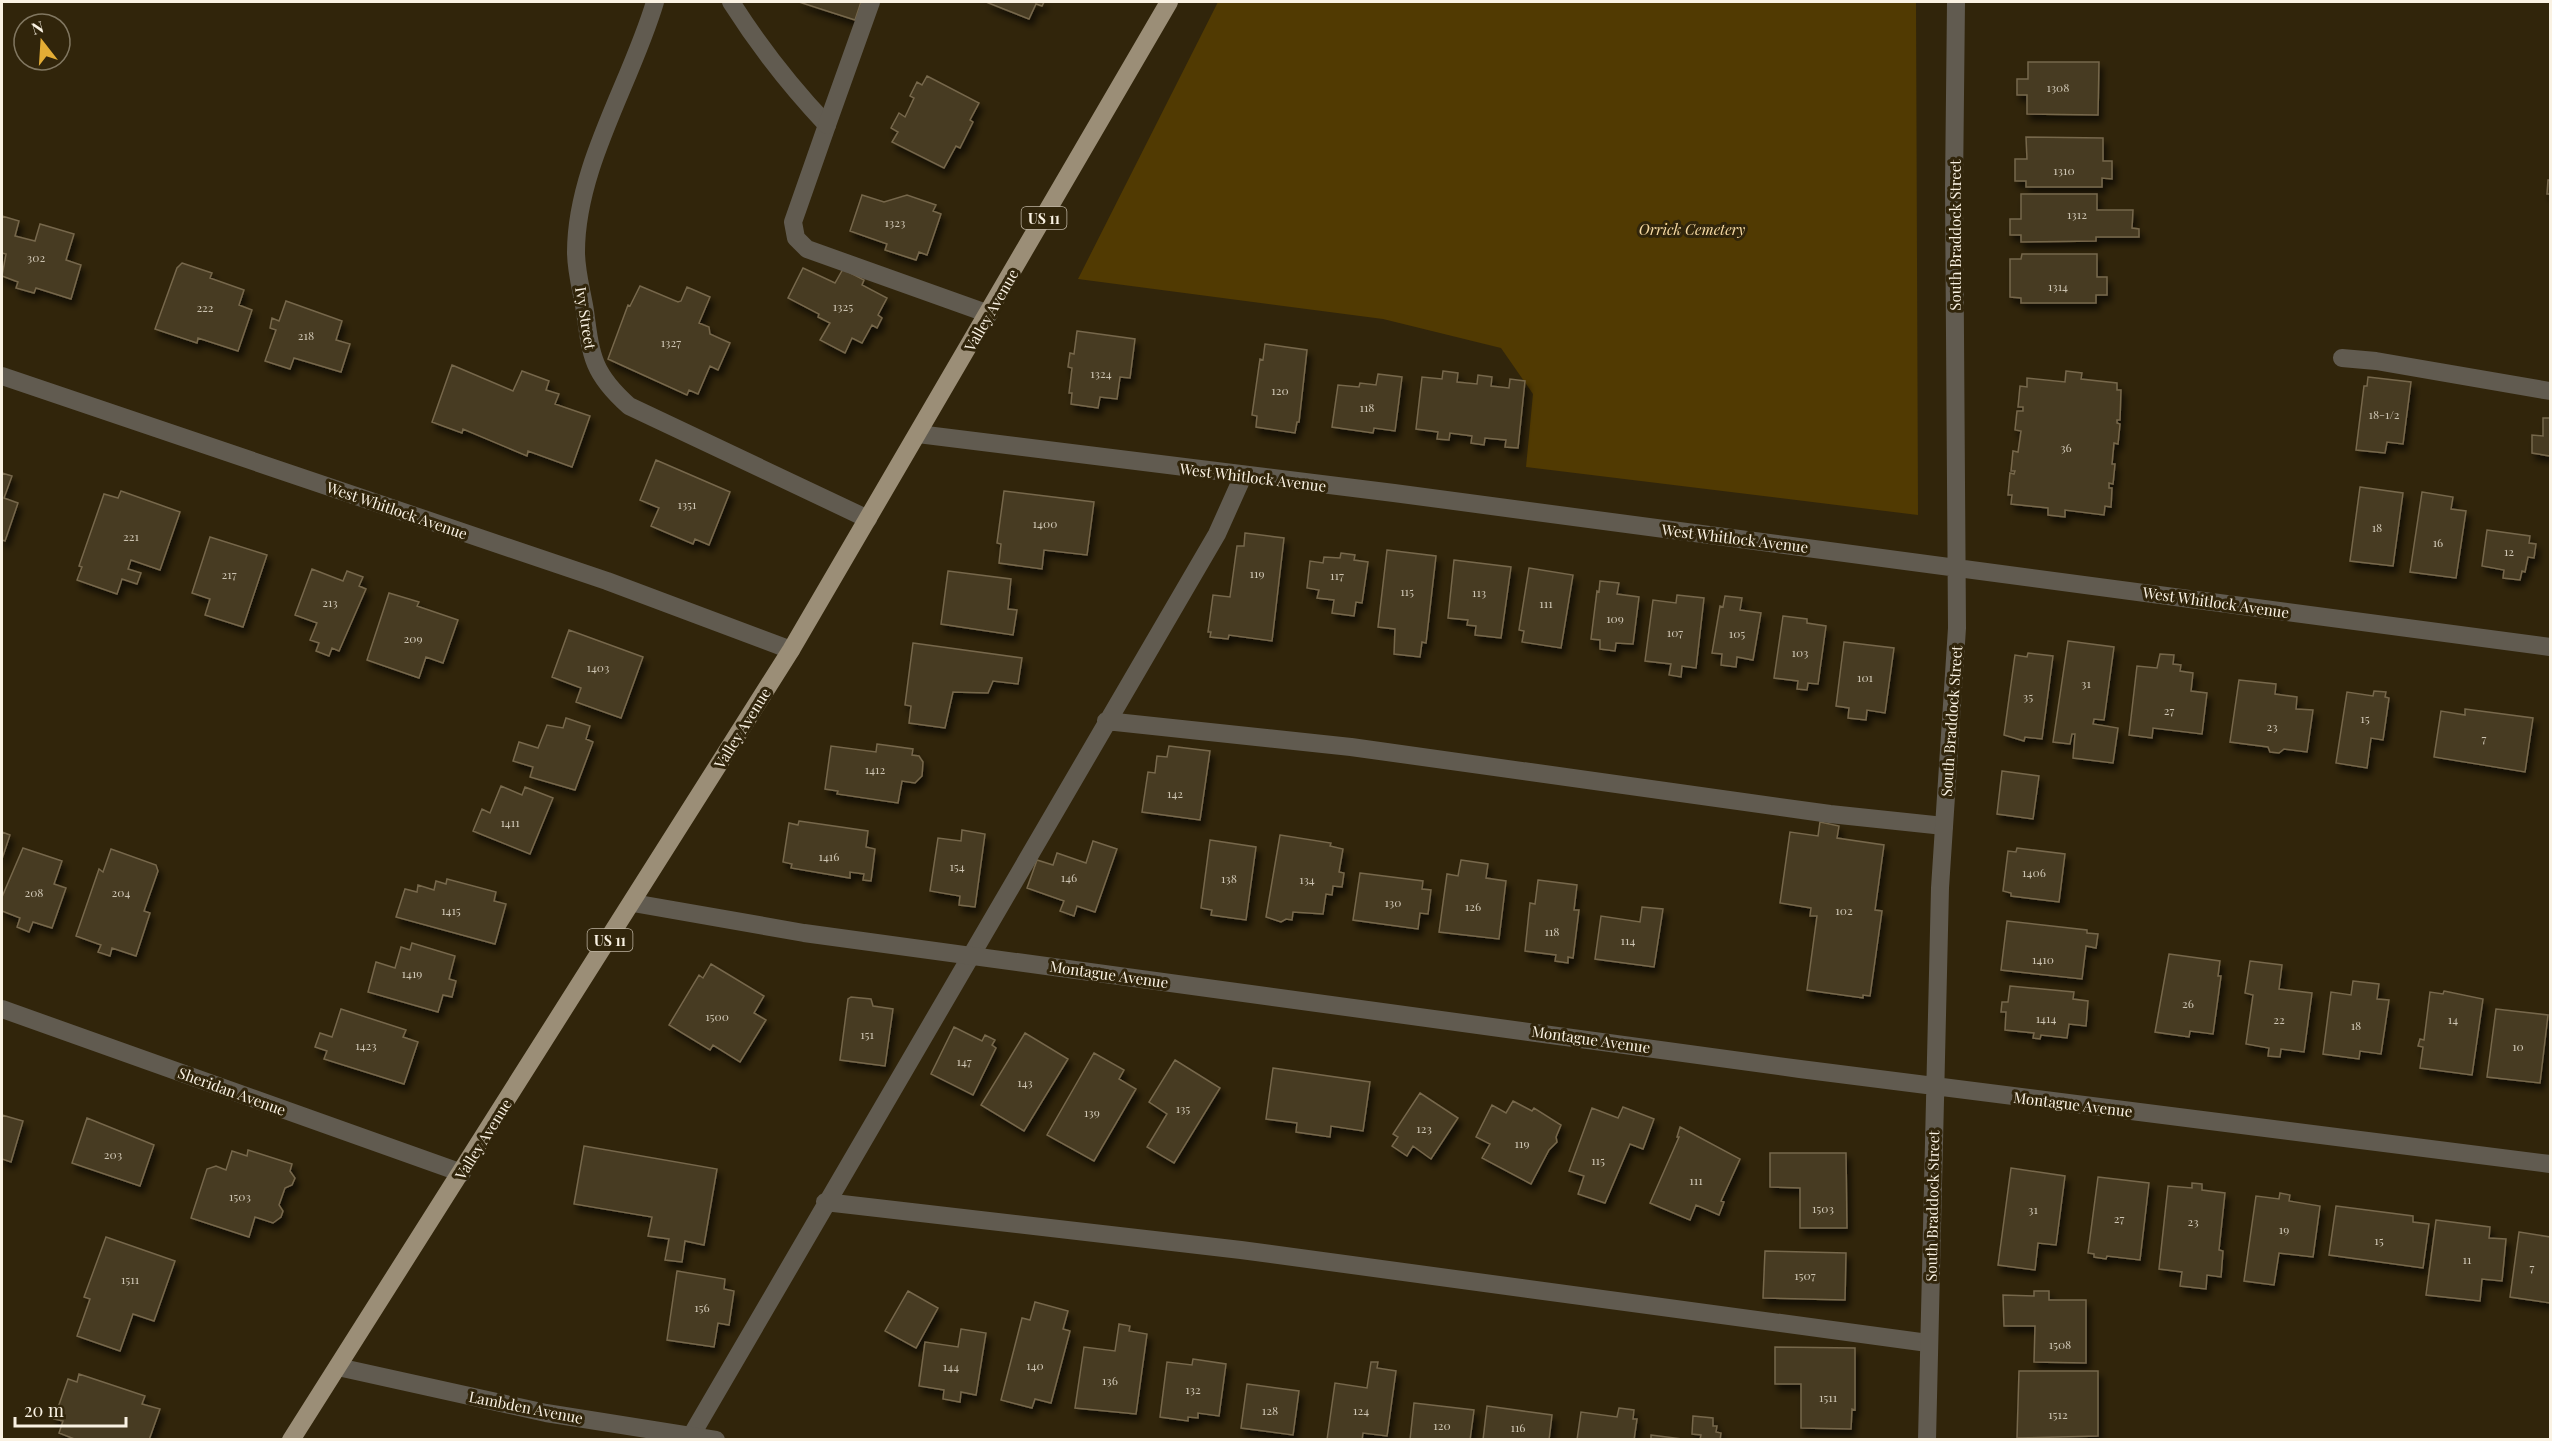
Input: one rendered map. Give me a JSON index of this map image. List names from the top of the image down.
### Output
{
  "streets": {
    "main road": ["US 11", "Valley Avenue"],
    "street": [
      "South Braddock Street",
      "Ivy Street",
      "West Whitlock Avenue",
      "Montague Avenue",
      "Sheridan Avenue",
      "Lambden Avenue"
    ]
  },
  "crossings": [
    ["South Braddock Street", "West Whitlock Avenue"],
    ["South Braddock Street", "Montague Avenue"],
    ["Valley Avenue", "Ivy Street"],
    ["Valley Avenue", "West Whitlock Avenue"],
    ["Valley Avenue", "Montague Avenue"],
    ["Valley Avenue", "Sheridan Avenue"],
    ["Valley Avenue", "Lambden Avenue"]
  ],
  "parks": ["Orrick Cemetery"],
  "house_numbers": [
    "1308",
    "1310",
    "1312",
    "1323",
    "302",
    "1314",
    "1325",
    "222",
    "218",
    "1327",
    "1324",
    "120",
    "118",
    "18-1/2",
    "36",
    "1351",
    "1400",
    "18",
    "221",
    "16",
    "12",
    "119",
    "217",
    "117",
    "115",
    "113",
    "213",
    "111",
    "109",
    "107",
    "105",
    "209",
    "103",
    "1403",
    "101",
    "31",
    "35",
    "27",
    "15",
    "23",
    "7",
    "1412",
    "142",
    "1411",
    "1416",
    "154",
    "1406",
    "146",
    "138",
    "134",
    "208",
    "204",
    "130",
    "126",
    "1415",
    "102",
    "118",
    "114",
    "1410",
    "1419",
    "26",
    "1500",
    "1414",
    "22",
    "14",
    "18",
    "151",
    "1423",
    "10",
    "147",
    "143",
    "135",
    "139",
    "123",
    "119",
    "203",
    "115",
    "111",
    "1503",
    "1503",
    "31",
    "27",
    "23",
    "19",
    "15",
    "11",
    "7",
    "1507",
    "1511",
    "156",
    "1508",
    "140",
    "144",
    "136",
    "132",
    "1511",
    "128",
    "124",
    "1512",
    "120",
    "116"
  ],
  "scale_bar": "20 m",
  "north": "top"
}
